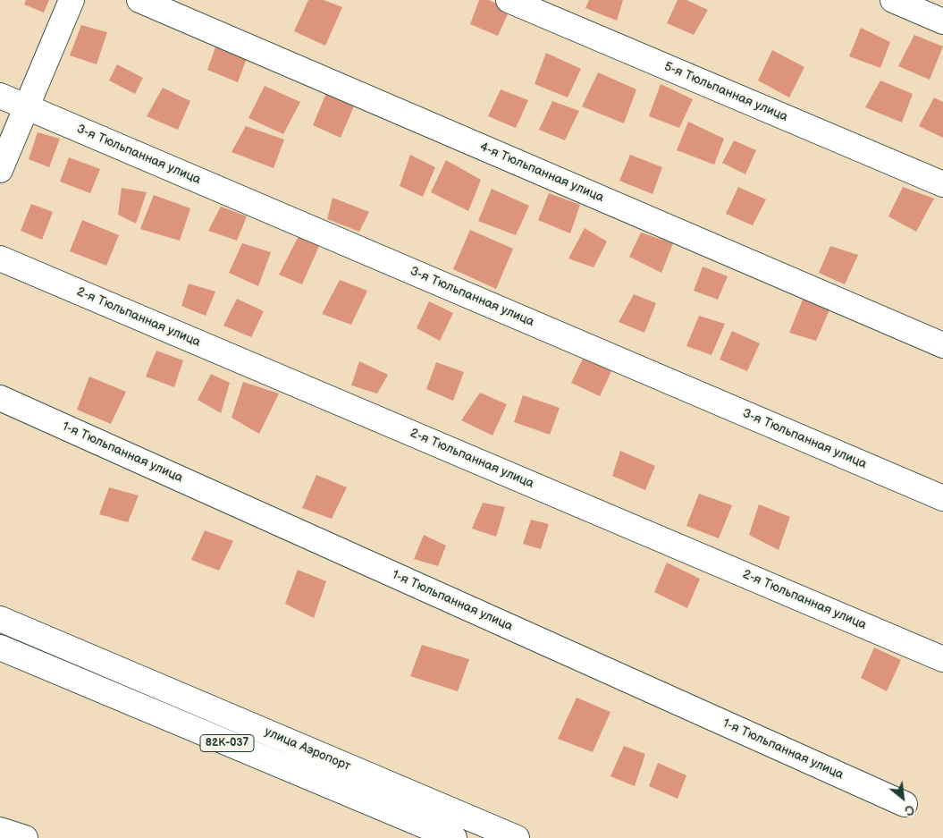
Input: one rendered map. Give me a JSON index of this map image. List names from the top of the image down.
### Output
{
  "streets": {
    "street": [
      "5-я Тюльпанная улица",
      "3-я Тюльпанная улица",
      "4-я Тюльпанная улица",
      "2-я Тюльпанная улица",
      "1-я Тюльпанная улица",
      "82К-037",
      "улица Аэропорт"
    ]
  },
  "north": "bottom right"
}
